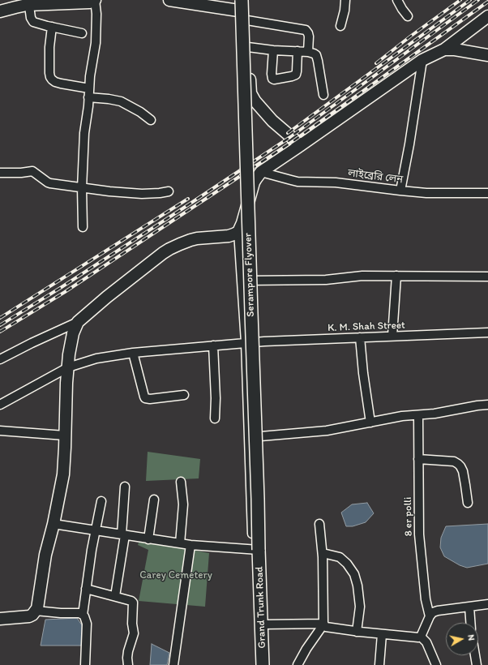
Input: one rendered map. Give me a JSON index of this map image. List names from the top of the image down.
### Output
{
  "streets": {
    "main road": ["Serampore Flyover", "Grand Trunk Road"],
    "street": ["লাইব্রেরি লেন", "K. M. Shah Street", "8 er polli"]
  },
  "crossings": [
    ["Serampore Flyover", "Grand Trunk Road"]
  ],
  "parks": ["Carey Cemetery"],
  "north": "right"
}
